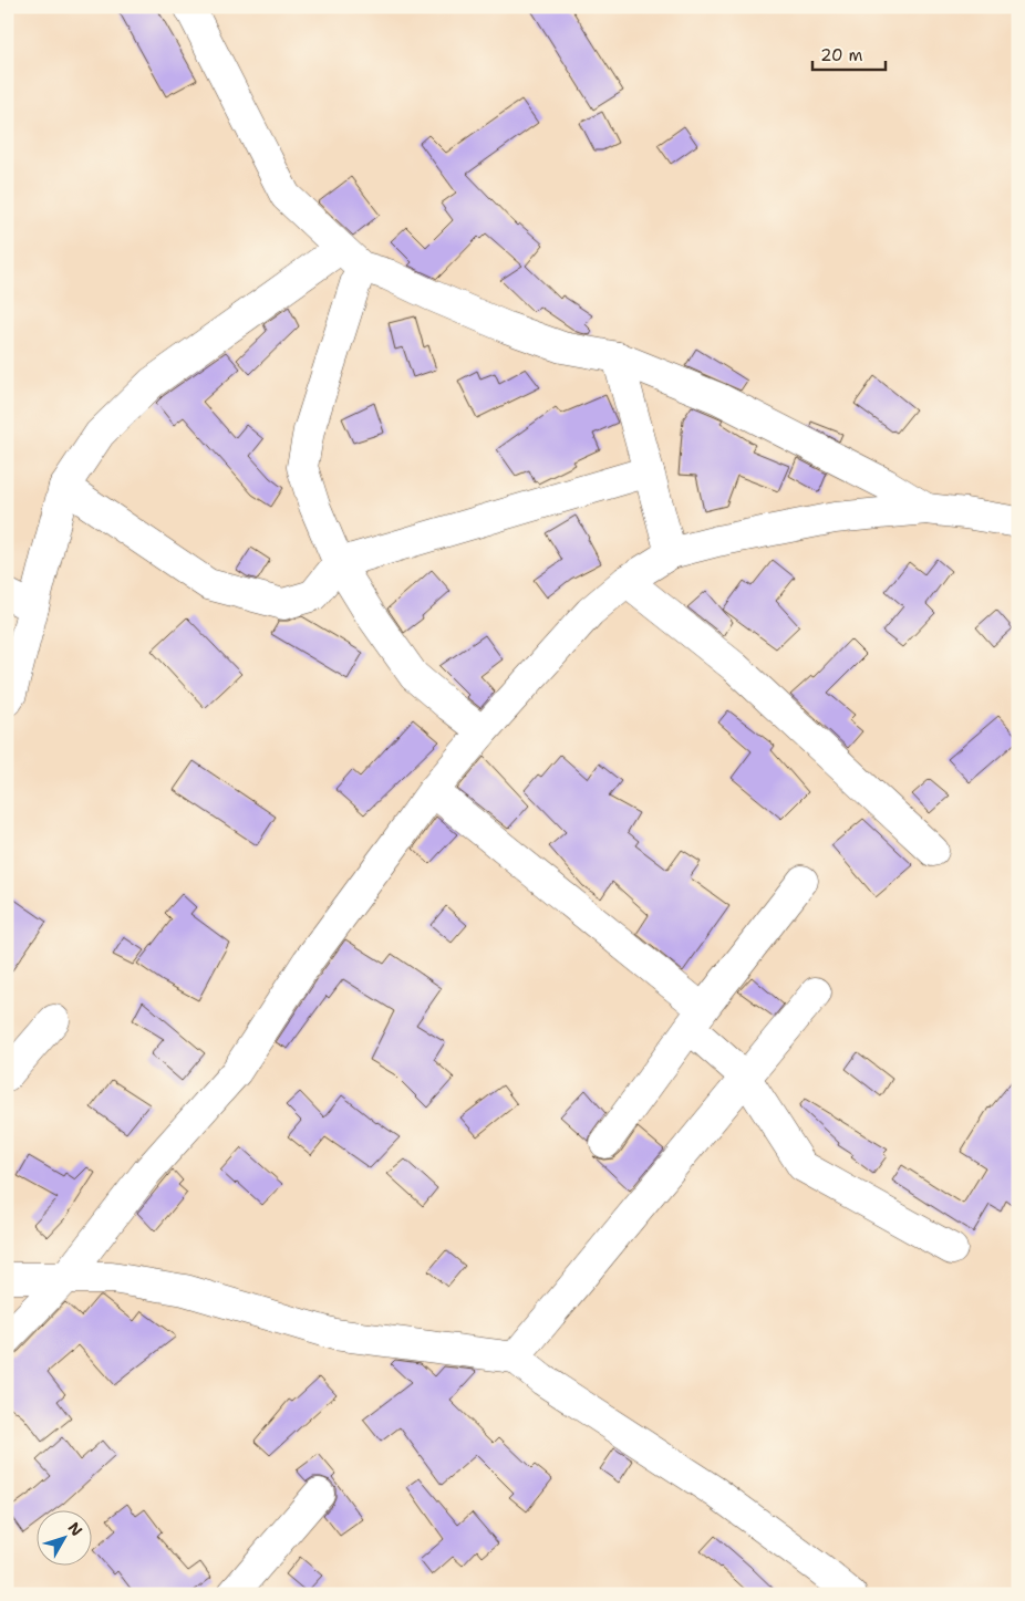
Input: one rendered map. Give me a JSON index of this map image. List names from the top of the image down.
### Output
{
  "scale_bar": "20 m",
  "north": "top right"
}
